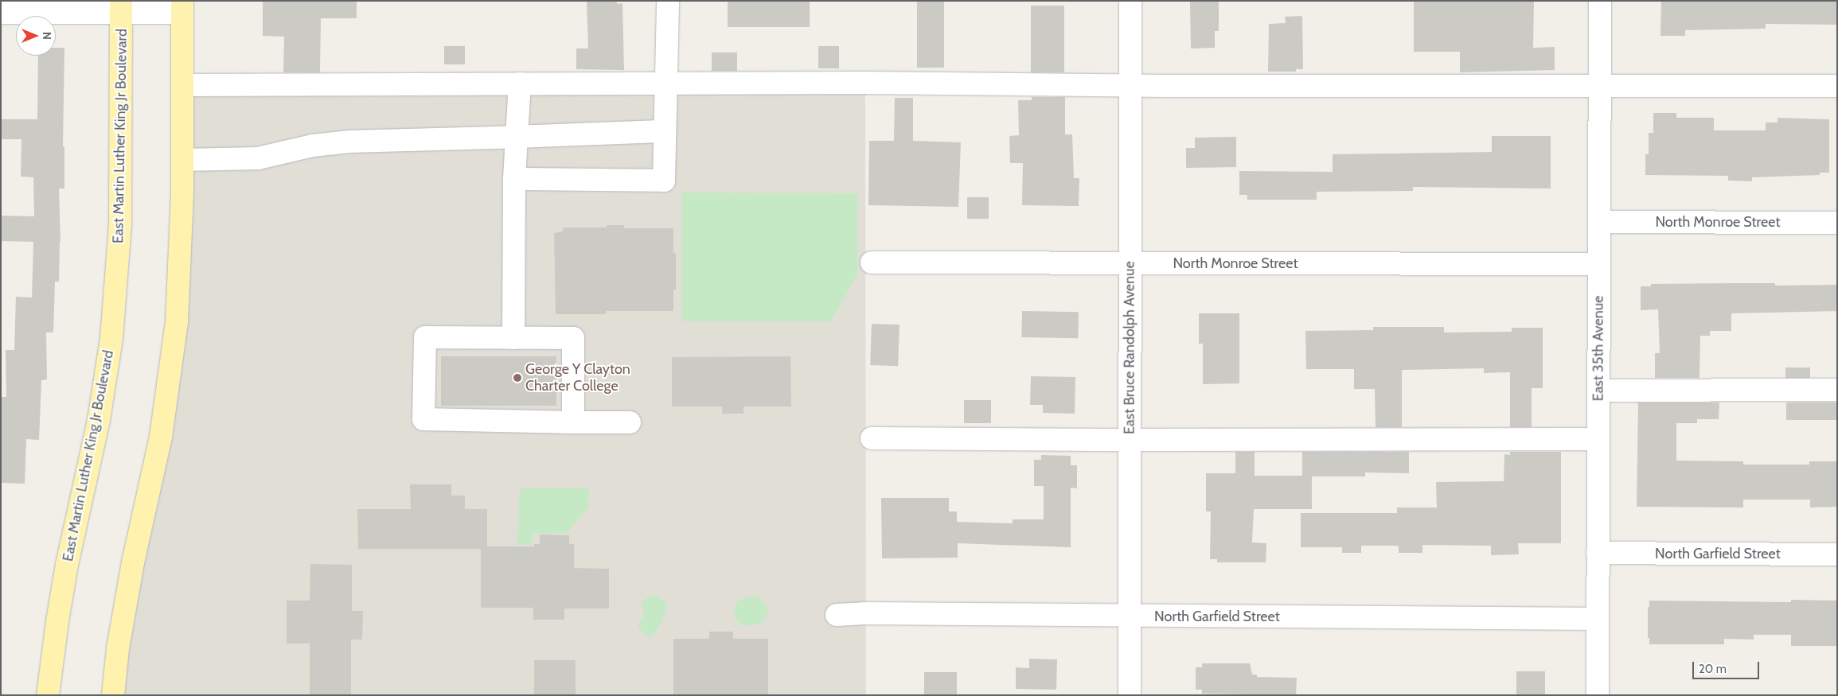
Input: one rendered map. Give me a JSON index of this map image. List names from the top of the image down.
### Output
{
  "streets": {
    "main road": ["East Martin Luther King Jr Boulevard"],
    "street": [
      "North Monroe Street",
      "East Bruce Randolph Avenue",
      "East 35th Avenue",
      "North Garfield Street"
    ]
  },
  "crossings": [
    ["North Monroe Street", "East Bruce Randolph Avenue"],
    ["North Monroe Street", "East 35th Avenue"],
    ["East Bruce Randolph Avenue", "North Garfield Street"],
    ["East 35th Avenue", "North Garfield Street"]
  ],
  "places": ["George Y Clayton Charter College"],
  "scale_bar": "20 m",
  "north": "right"
}
